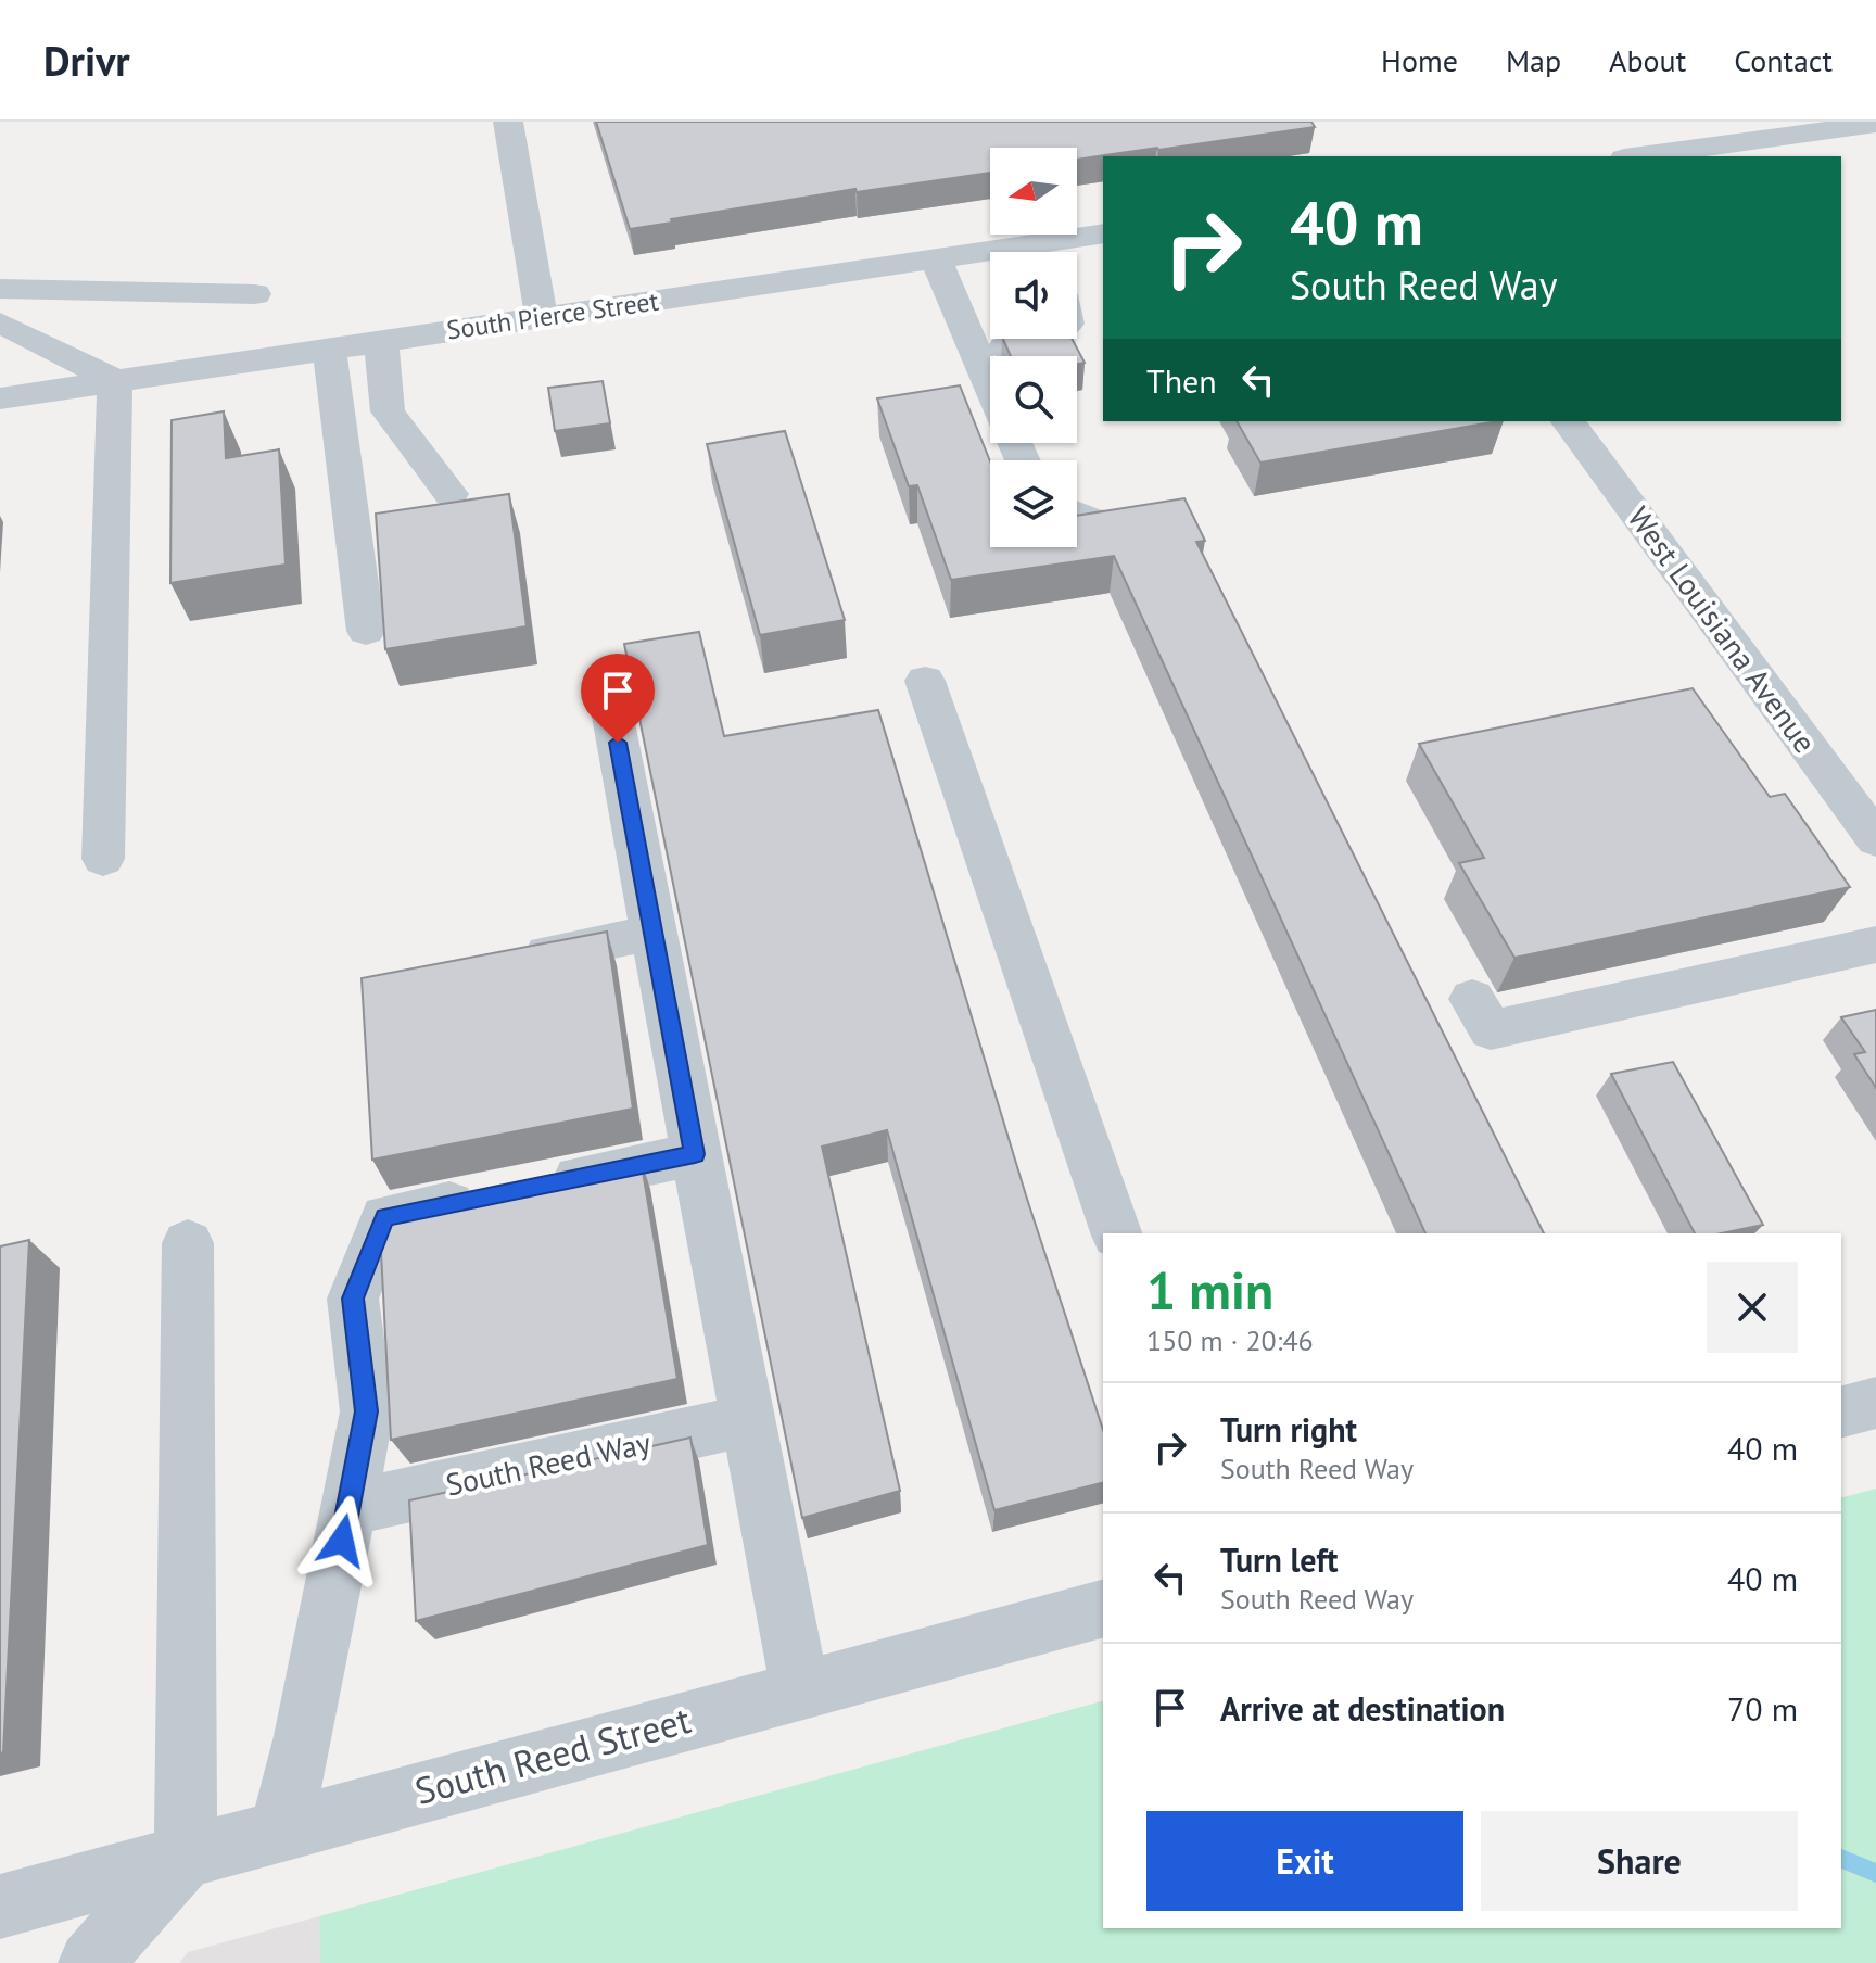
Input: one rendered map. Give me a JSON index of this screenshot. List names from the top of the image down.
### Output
{
  "streets": {
    "street": [
      "South Pierce Street",
      "West Louisiana Avenue",
      "South Reed Way",
      "South Reed Street"
    ]
  },
  "north": "left",
  "page": {
    "header": "Drivr",
    "nav": [
      "Home",
      "Map",
      "About",
      "Contact"
    ],
    "turn": ["40 m", "South Reed Way"],
    "then": "Then",
    "heading": ["1 min", "150 m · 20:46"],
    "list": [
      {
        "name": "Turn right",
        "note": "South Reed Way",
        "value": "40 m"
      },
      {
        "name": "Turn left",
        "note": "South Reed Way",
        "value": "40 m"
      },
      {
        "name": "Arrive at destination",
        "value": "70 m"
      }
    ],
    "buttons": ["Exit", "Share"]
  }
}
